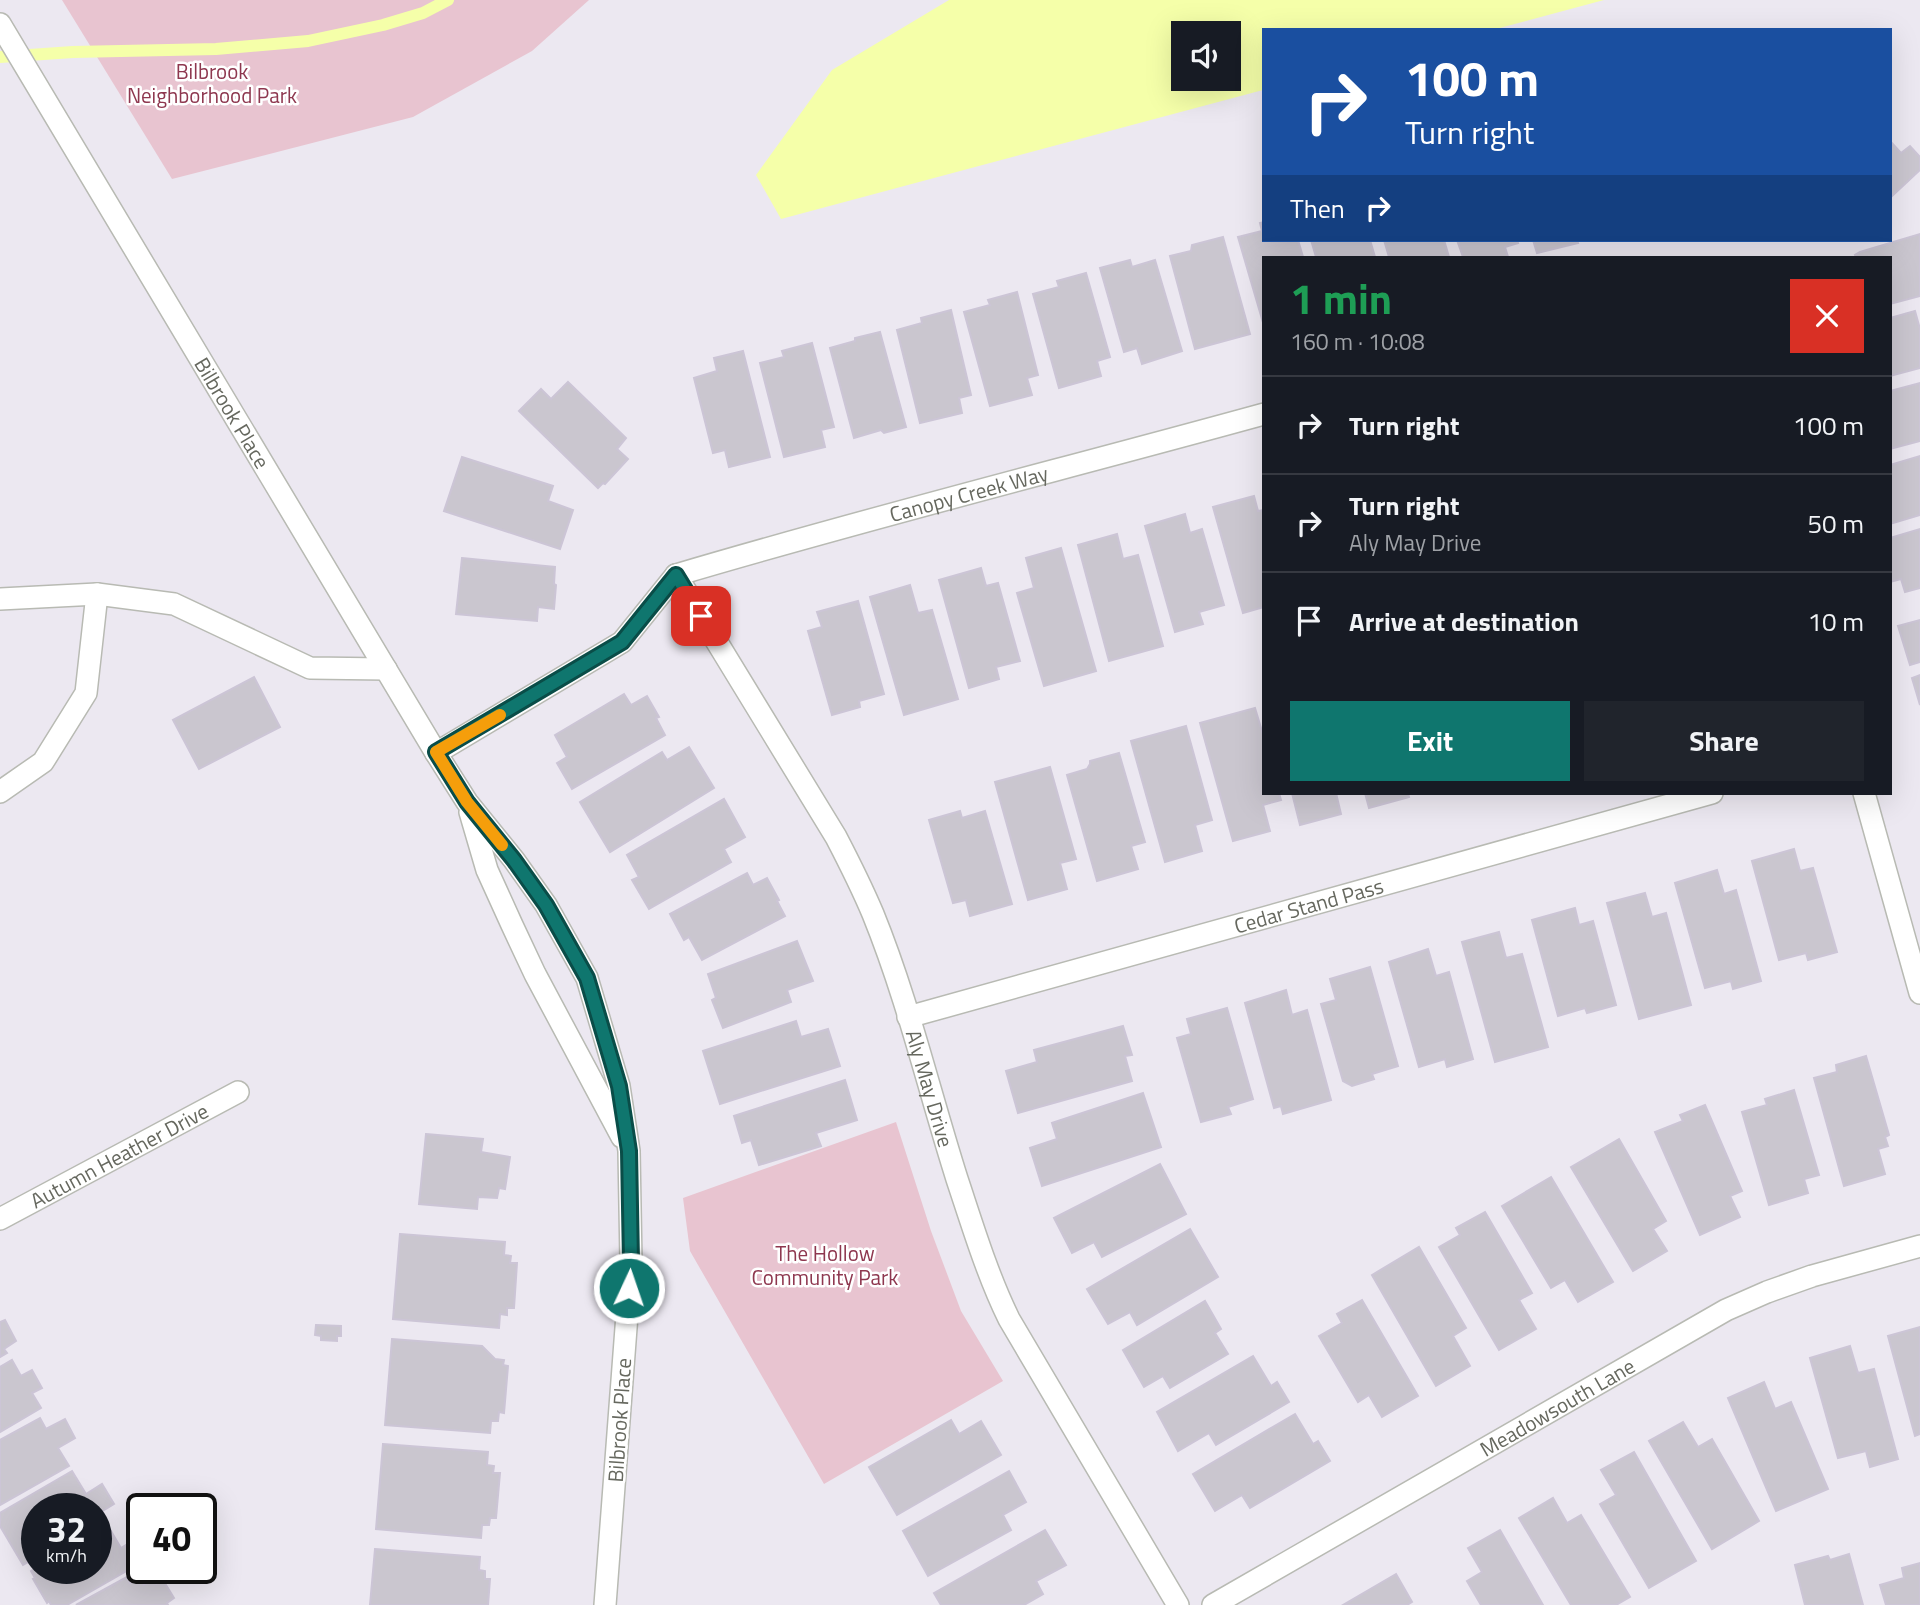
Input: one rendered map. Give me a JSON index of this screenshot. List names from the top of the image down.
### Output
{
  "streets": {
    "street": [
      "Bilbrook Place",
      "Canopy Creek Way",
      "Cedar Stand Pass",
      "Aly May Drive",
      "Autumn Heather Drive",
      "Meadowsouth Lane"
    ]
  },
  "crossings": [
    ["Canopy Creek Way", "Aly May Drive"],
    ["Cedar Stand Pass", "Aly May Drive"]
  ],
  "parks": ["Bilbrook Neighborhood Park", "The Hollow Community Park"],
  "page": {
    "turn": ["100 m", "Turn right"],
    "then": "Then",
    "heading": ["1 min", "160 m · 10:08"],
    "list": [
      {
        "name": "Turn right",
        "value": "100 m"
      },
      {
        "name": "Turn right",
        "note": "Aly May Drive",
        "value": "50 m"
      },
      {
        "name": "Arrive at destination",
        "value": "10 m"
      }
    ],
    "buttons": ["Exit", "Share"],
    "speed": "32 km/h",
    "limit": "40"
  }
}
